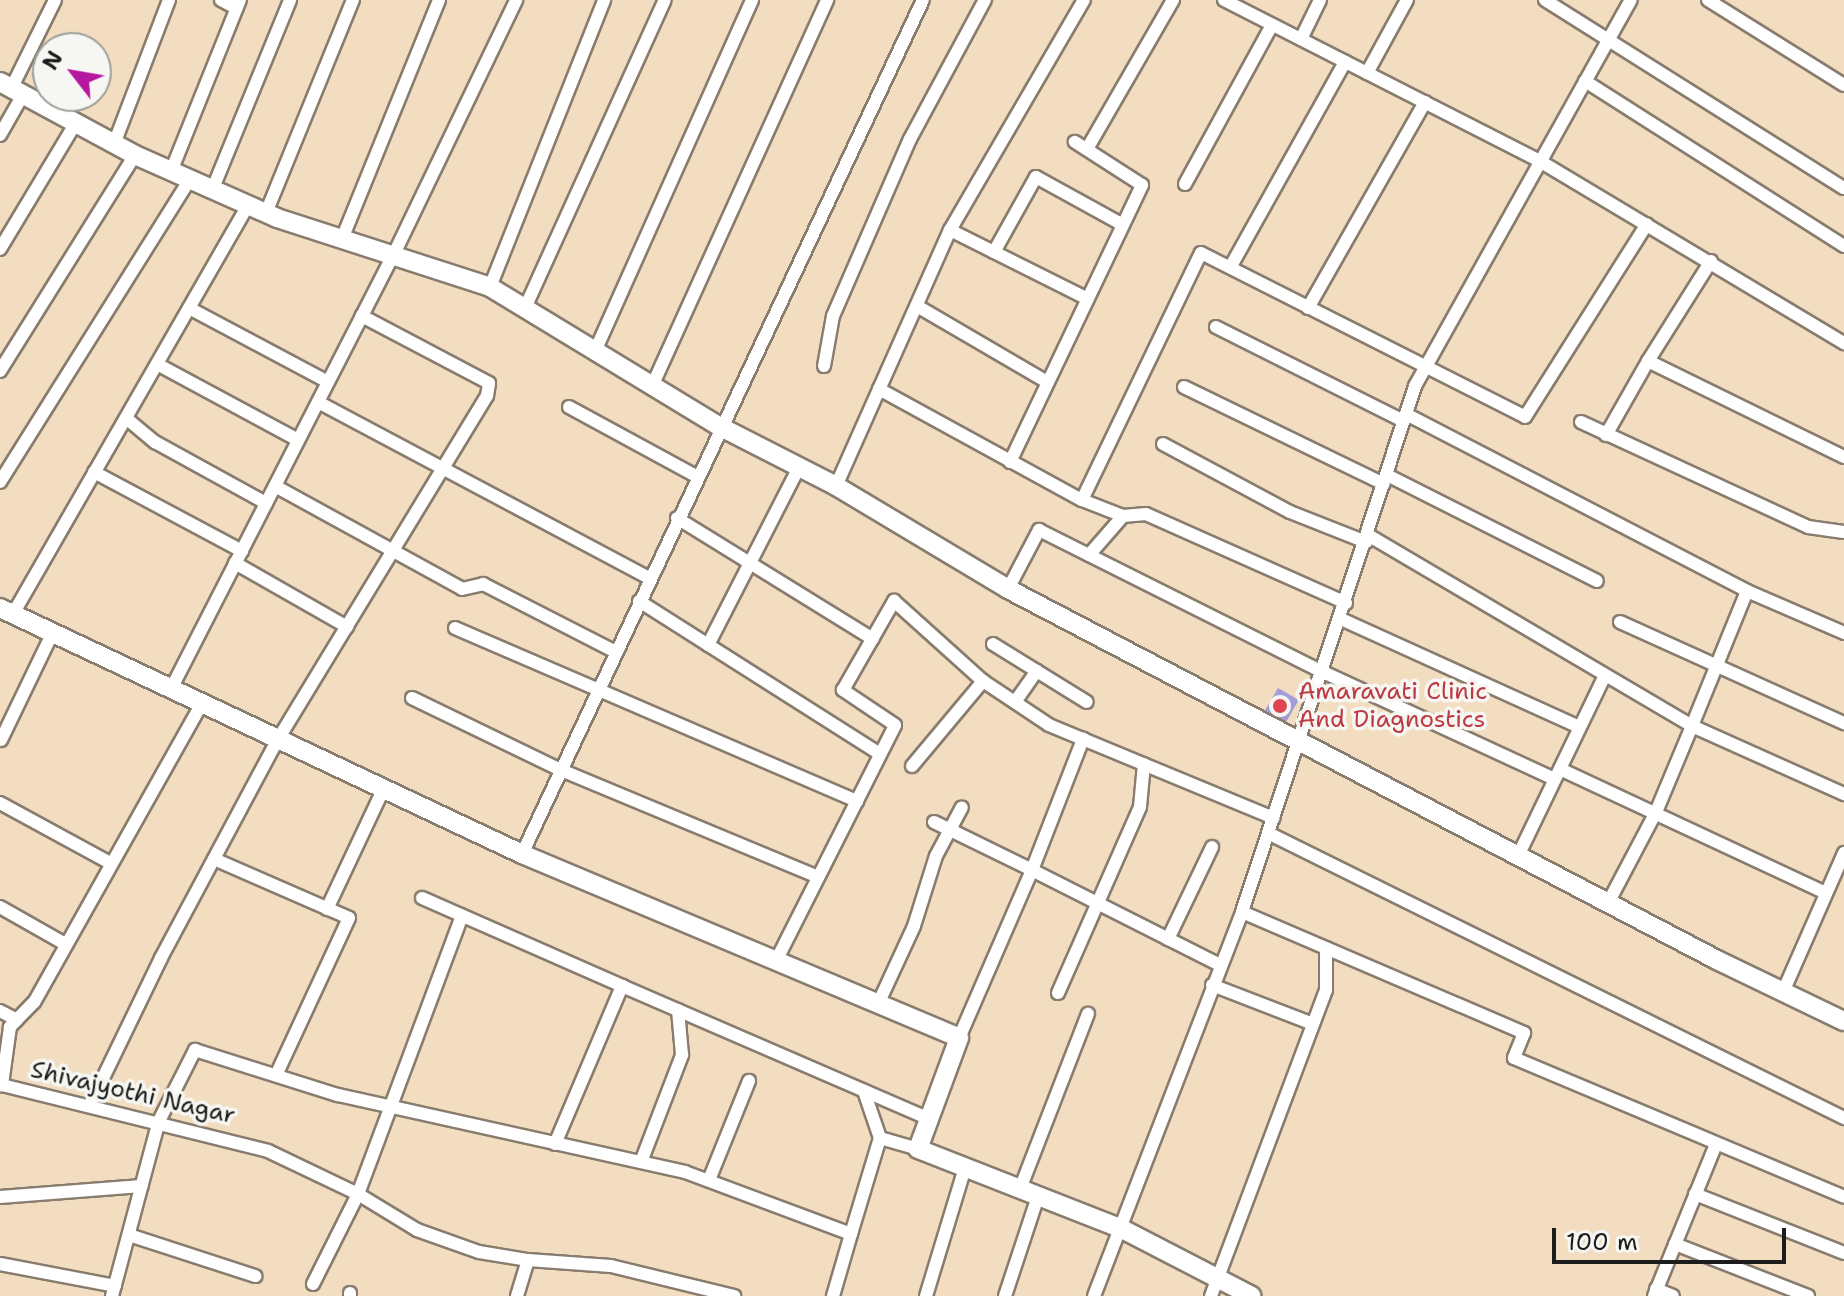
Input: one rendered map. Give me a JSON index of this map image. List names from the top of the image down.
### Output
{
  "streets": {
    "street": ["Shivajyothi Nagar"]
  },
  "places": ["Amaravati Clinic And Diagnostics"],
  "scale_bar": "100 m",
  "north": "top left"
}
